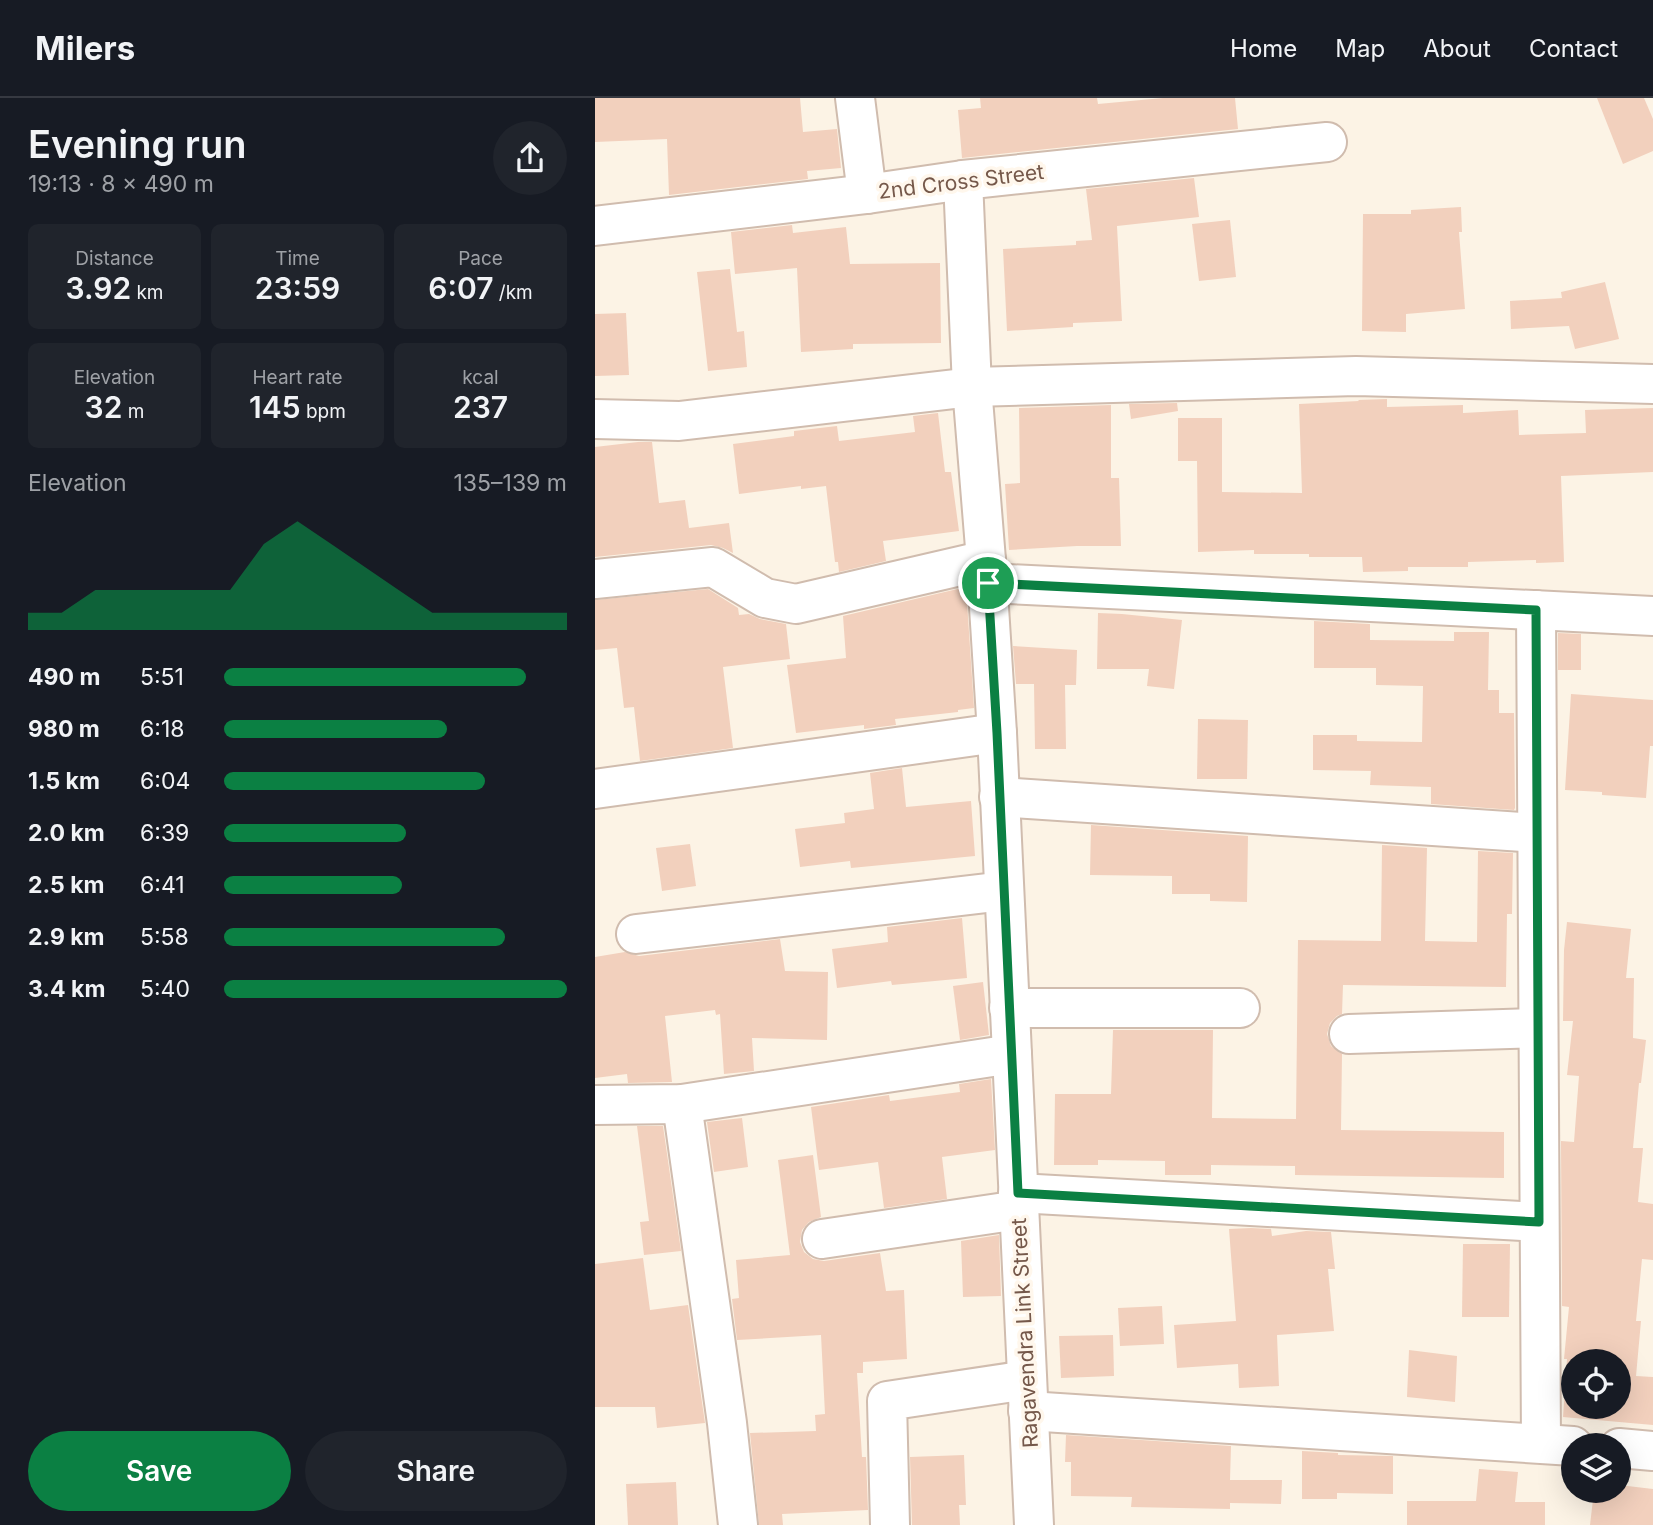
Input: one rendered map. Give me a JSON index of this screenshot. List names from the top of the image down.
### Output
{
  "streets": {
    "street": ["2nd Cross Street", "Ragavendra Link Street"]
  },
  "crossings": [
    ["2nd Cross Street", "Ragavendra Link Street"]
  ],
  "page": {
    "header": "Milers",
    "nav": [
      "Home",
      "Map",
      "About",
      "Contact"
    ],
    "heading": ["Evening run", "19:13 · 8 × 490 m"],
    "stats": [
      ["Distance", "3.92 km"],
      ["Time", "23:59"],
      ["Pace", "6:07 /km"],
      ["Elevation", "32 m"],
      ["Heart rate", "145 bpm"],
      ["kcal", "237"]
    ],
    "chart": ["Elevation", "135–139 m"],
    "list": [
      {
        "name": "490 m",
        "note": "5:51"
      },
      {
        "name": "980 m",
        "note": "6:18"
      },
      {
        "name": "1.5 km",
        "note": "6:04"
      },
      {
        "name": "2.0 km",
        "note": "6:39"
      },
      {
        "name": "2.5 km",
        "note": "6:41"
      },
      {
        "name": "2.9 km",
        "note": "5:58"
      },
      {
        "name": "3.4 km",
        "note": "5:40"
      }
    ],
    "buttons": ["Save", "Share"]
  }
}
